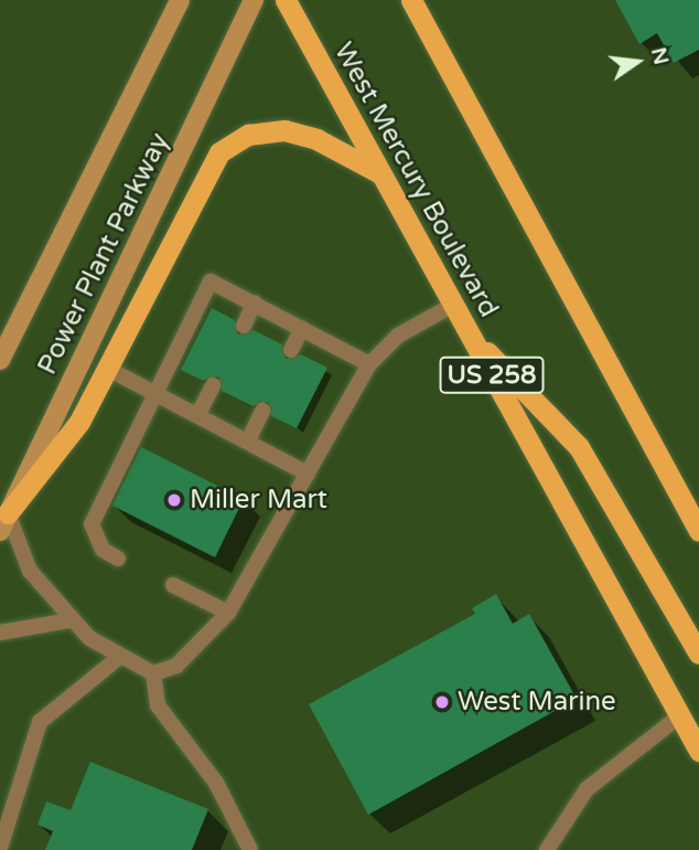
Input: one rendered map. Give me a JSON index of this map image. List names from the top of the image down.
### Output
{
  "streets": {
    "highway": ["West Mercury Boulevard", "US 258"],
    "main road": ["Power Plant Parkway"]
  },
  "places": ["Miller Mart", "West Marine"],
  "north": "right"
}
